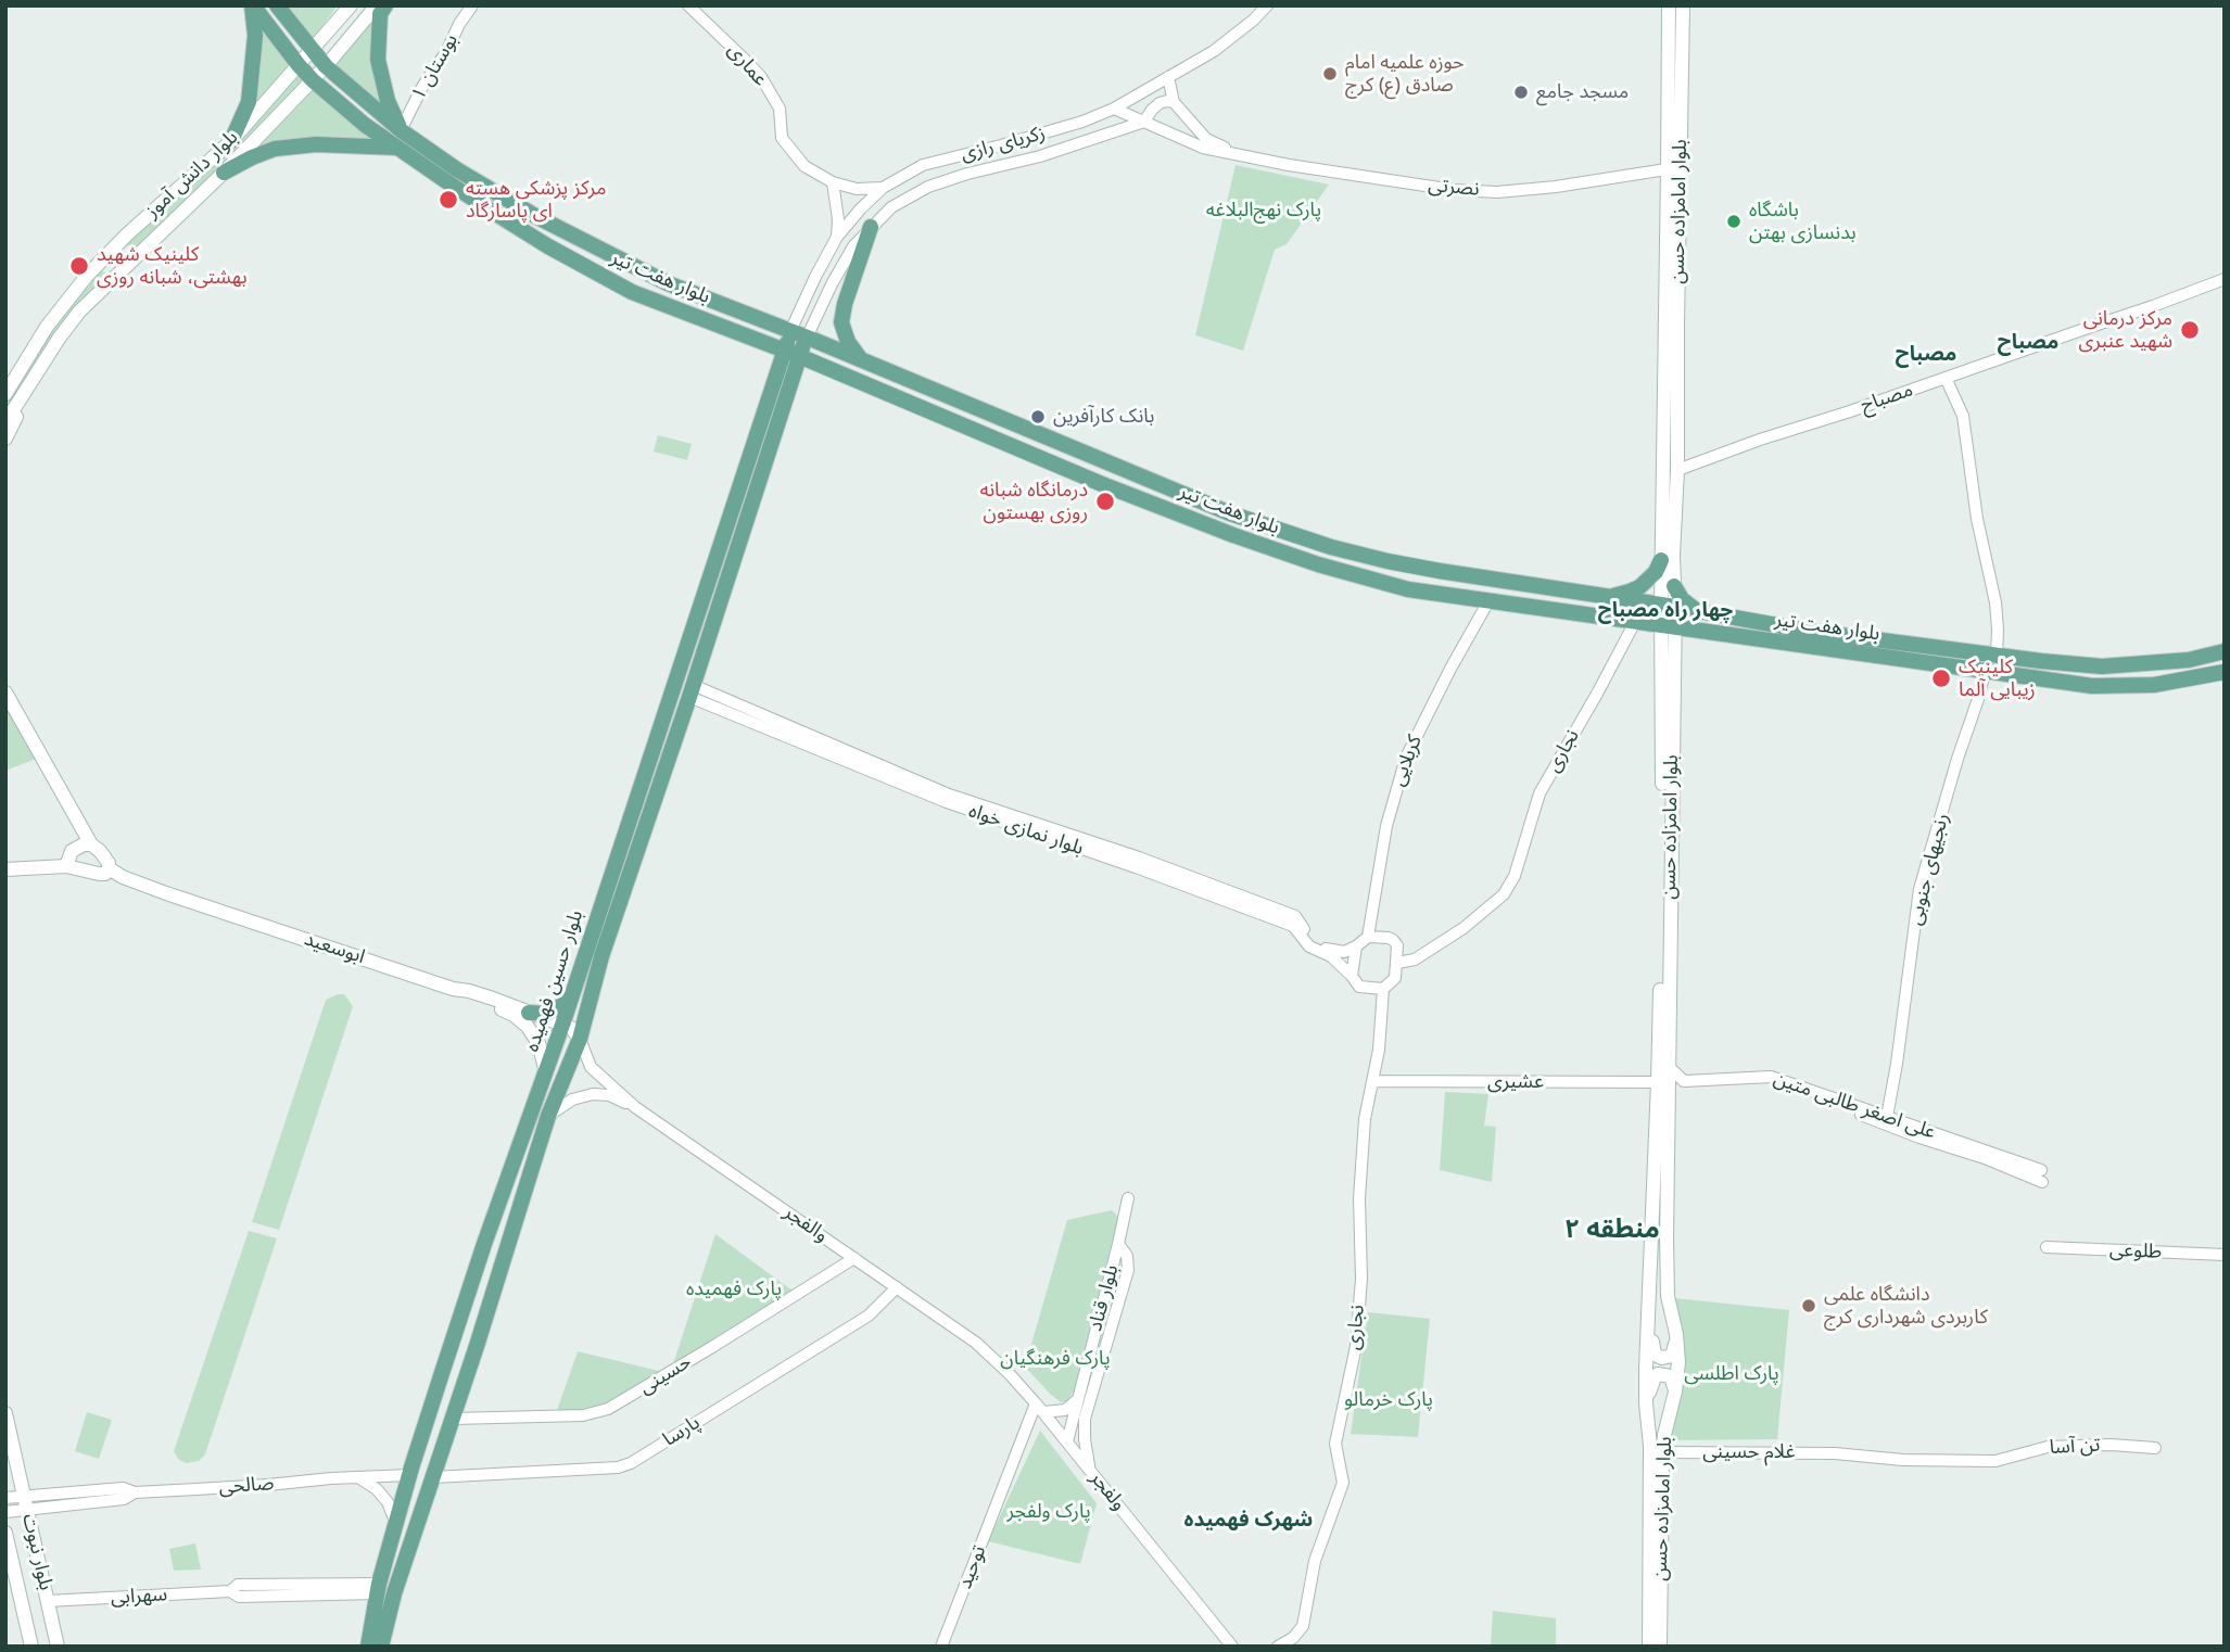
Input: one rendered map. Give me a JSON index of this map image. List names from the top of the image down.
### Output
{
  "streets": {
    "main road": [
      "بلوار دانش آموز",
      "بلوار امامزاده حسن",
      "بلوار هفت تیر",
      "ابوسعید",
      "بلوار حسین فهمیده",
      "بلوار نبوت"
    ],
    "street": [
      "عماری",
      "بوستان ۱",
      "زکریای رازی",
      "نصرتی",
      "مصباح",
      "نجاری",
      "کربلایی",
      "بلوار نمازی خواه",
      "رنجیهای جنوبی",
      "عشیری",
      "علی اصغر طالبی متین",
      "والفجر",
      "طلوعی",
      "بلوار قناد",
      "حسینی",
      "پارسا",
      "تن آسا",
      "غلام حسینی",
      "صالحی",
      "ولفجر",
      "توحید",
      "سهرابی"
    ]
  },
  "crossings": [
    ["بوستان ۱", "بلوار هفت تیر"],
    ["زکریای رازی", "نصرتی"],
    ["زکریای رازی", "بلوار هفت تیر"],
    ["زکریای رازی", "بلوار حسین فهمیده"],
    ["بلوار دانش آموز", "بلوار هفت تیر"],
    ["نصرتی", "بلوار امامزاده حسن"],
    ["بلوار امامزاده حسن", "بلوار هفت تیر"],
    ["بلوار امامزاده حسن", "مصباح"],
    ["بلوار امامزاده حسن", "عشیری"],
    ["بلوار امامزاده حسن", "علی اصغر طالبی متین"],
    ["بلوار امامزاده حسن", "غلام حسینی"],
    ["بلوار هفت تیر", "نجاری"],
    ["بلوار هفت تیر", "کربلایی"],
    ["بلوار هفت تیر", "رنجیهای جنوبی"],
    ["بلوار هفت تیر", "بلوار حسین فهمیده"],
    ["نجاری", "کربلایی"],
    ["نجاری", "بلوار نمازی خواه"],
    ["نجاری", "عشیری"],
    ["کربلایی", "بلوار نمازی خواه"],
    ["بلوار نمازی خواه", "بلوار حسین فهمیده"],
    ["رنجیهای جنوبی", "علی اصغر طالبی متین"],
    ["ابوسعید", "بلوار حسین فهمیده"],
    ["بلوار حسین فهمیده", "حسینی"],
    ["بلوار حسین فهمیده", "پارسا"],
    ["بلوار حسین فهمیده", "صالحی"],
    ["بلوار حسین فهمیده", "سهرابی"],
    ["عشیری", "علی اصغر طالبی متین"],
    ["والفجر", "حسینی"],
    ["والفجر", "پارسا"],
    ["والفجر", "ولفجر"],
    ["بلوار قناد", "ولفجر"],
    ["تن آسا", "غلام حسینی"],
    ["صالحی", "بلوار نبوت"],
    ["ولفجر", "توحید"],
    ["بلوار نبوت", "سهرابی"]
  ],
  "districts": [
    "مصباح",
    "مصباح",
    "چهار راه مصباح",
    "منطقه ۲",
    "شهرک فهمیده"
  ],
  "parks": [
    "پارک نهج‌البلاغه",
    "پارک فهمیده",
    "پارک فرهنگیان",
    "پارک اطلسی",
    "پارک خرمالو",
    "پارک ولفجر"
  ],
  "places": [
    "حوزه علمیه امام صادق (ع) کرج",
    "مسجد جامع",
    "مرکز پزشکی هسته ای پاسارگاد",
    "باشگاه بدنسازی بهتن",
    "کلینیک شهید بهشتی، شبانه روزی",
    "مرکز درمانی شهید عنبری",
    "بانک کارآفرین",
    "درمانگاه شبانه روزی بهستون",
    "کلینیک زیبایی آلما",
    "دانشگاه علمی کاربردی شهرداری کرج"
  ]
}
